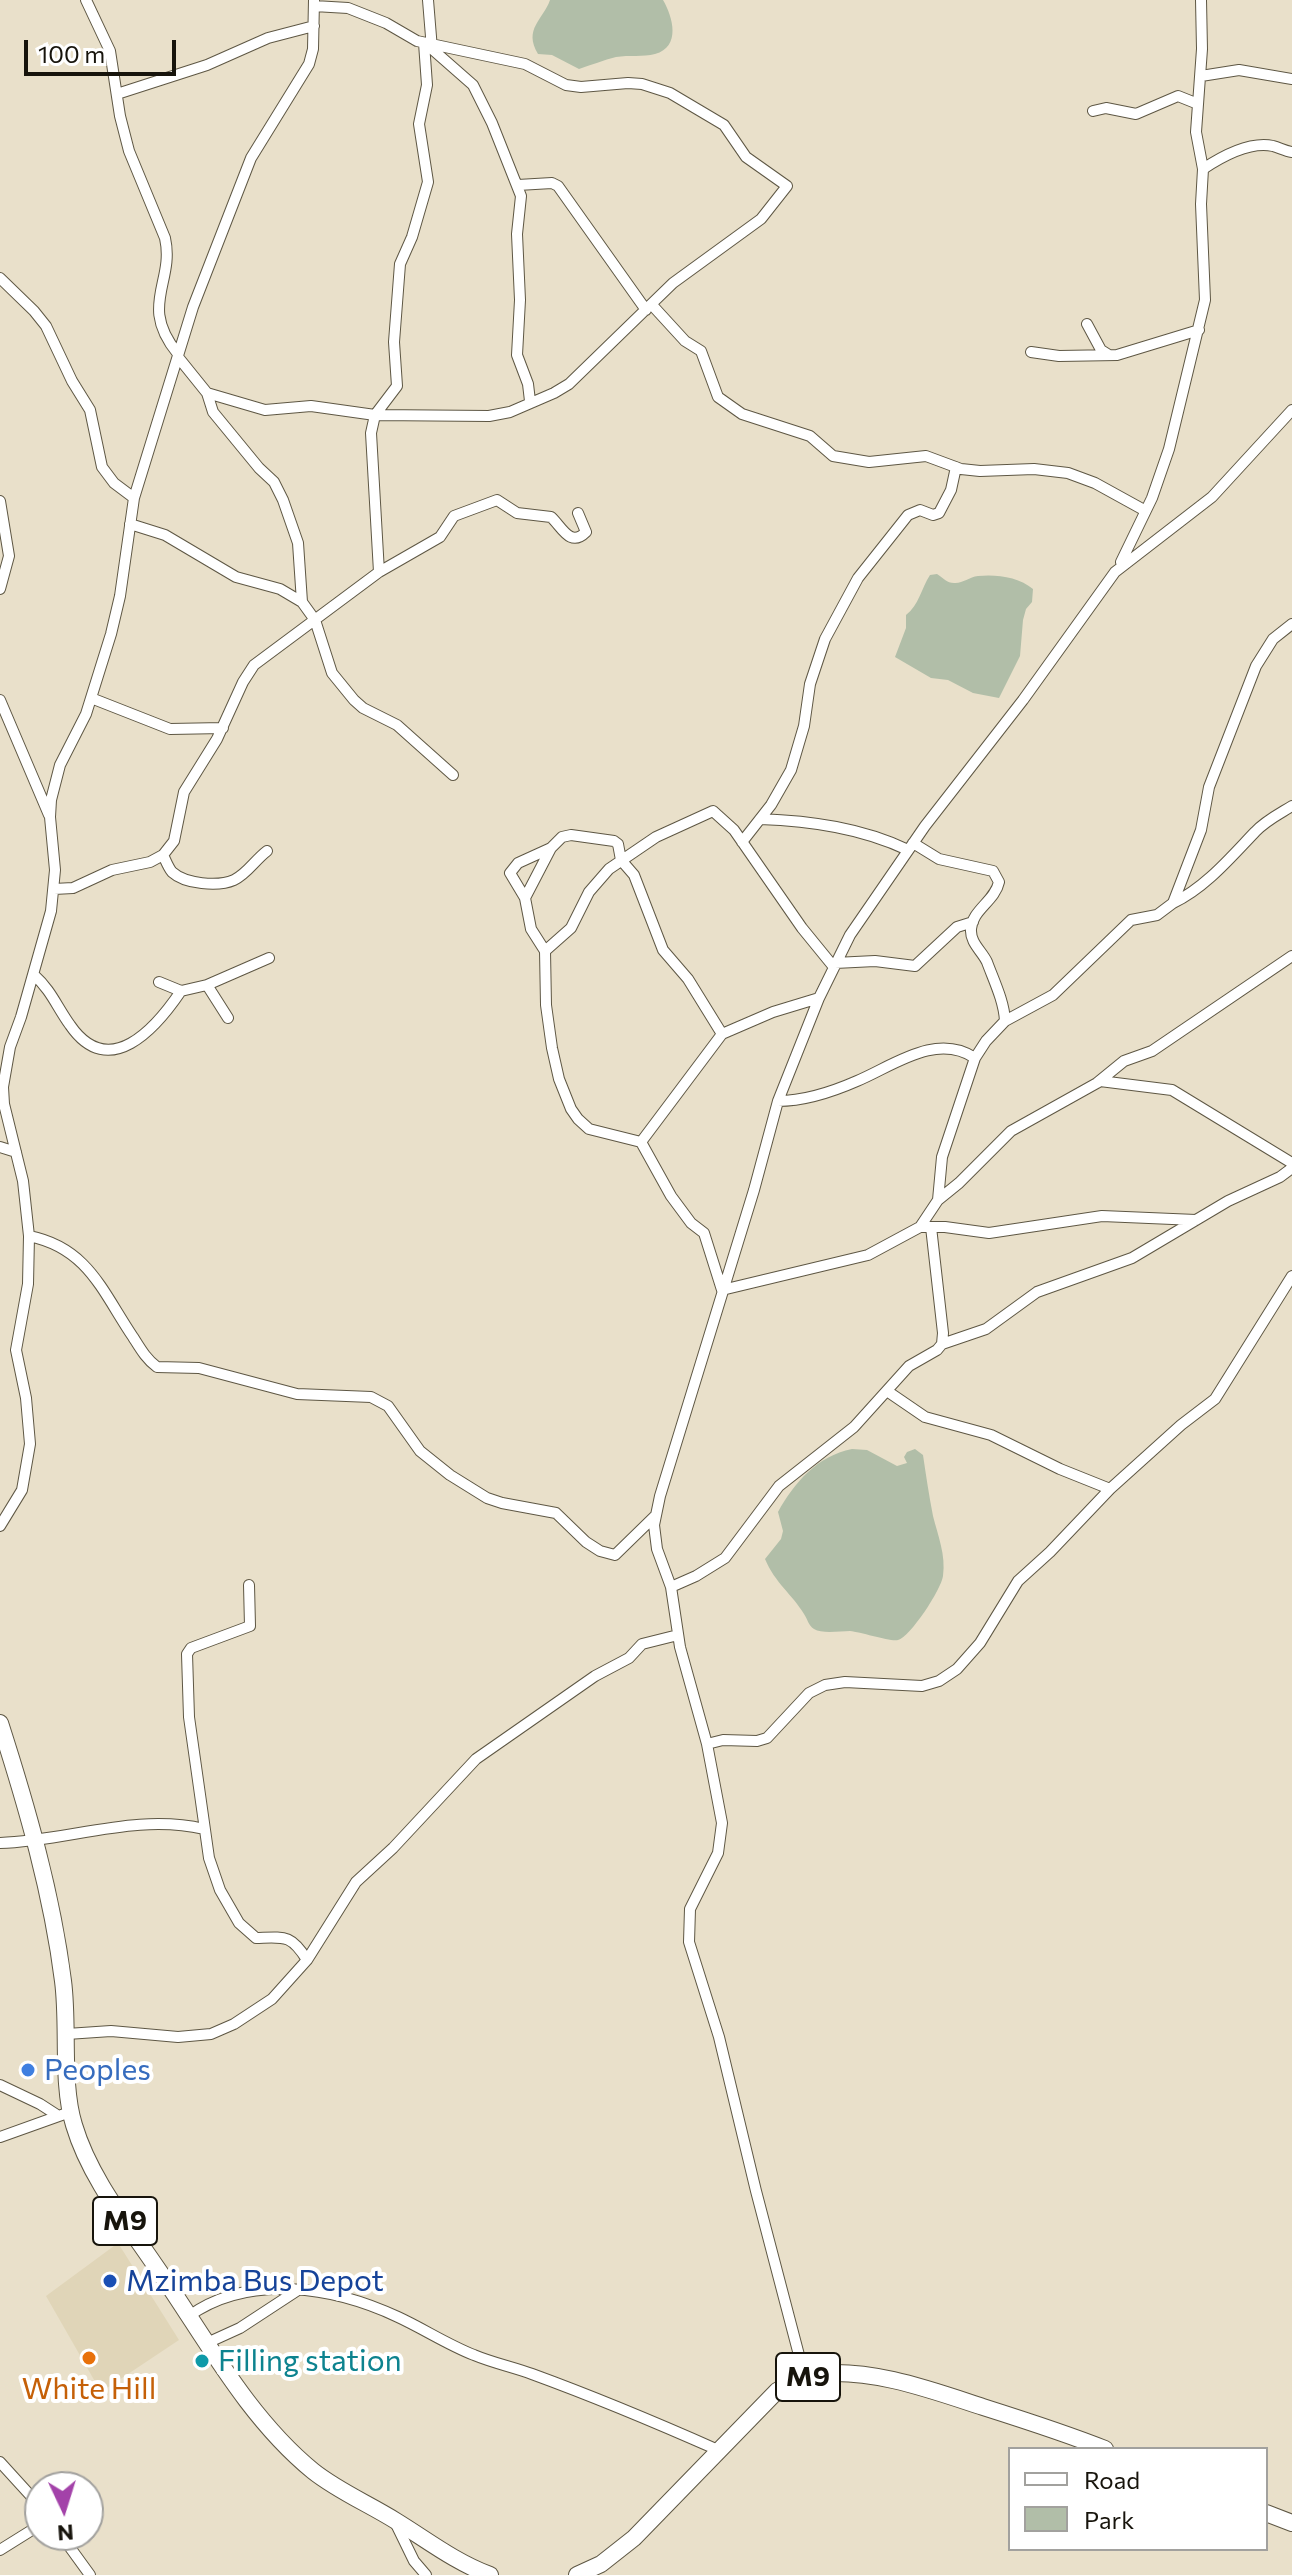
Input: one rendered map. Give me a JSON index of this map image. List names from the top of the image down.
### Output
{
  "streets": {
    "main road": ["M9"]
  },
  "places": [
    "Peoples",
    "Mzimba Bus Depot",
    "White Hill",
    "Filling station"
  ],
  "legend": ["Road", "Park"],
  "scale_bar": "100 m",
  "north": "bottom"
}
